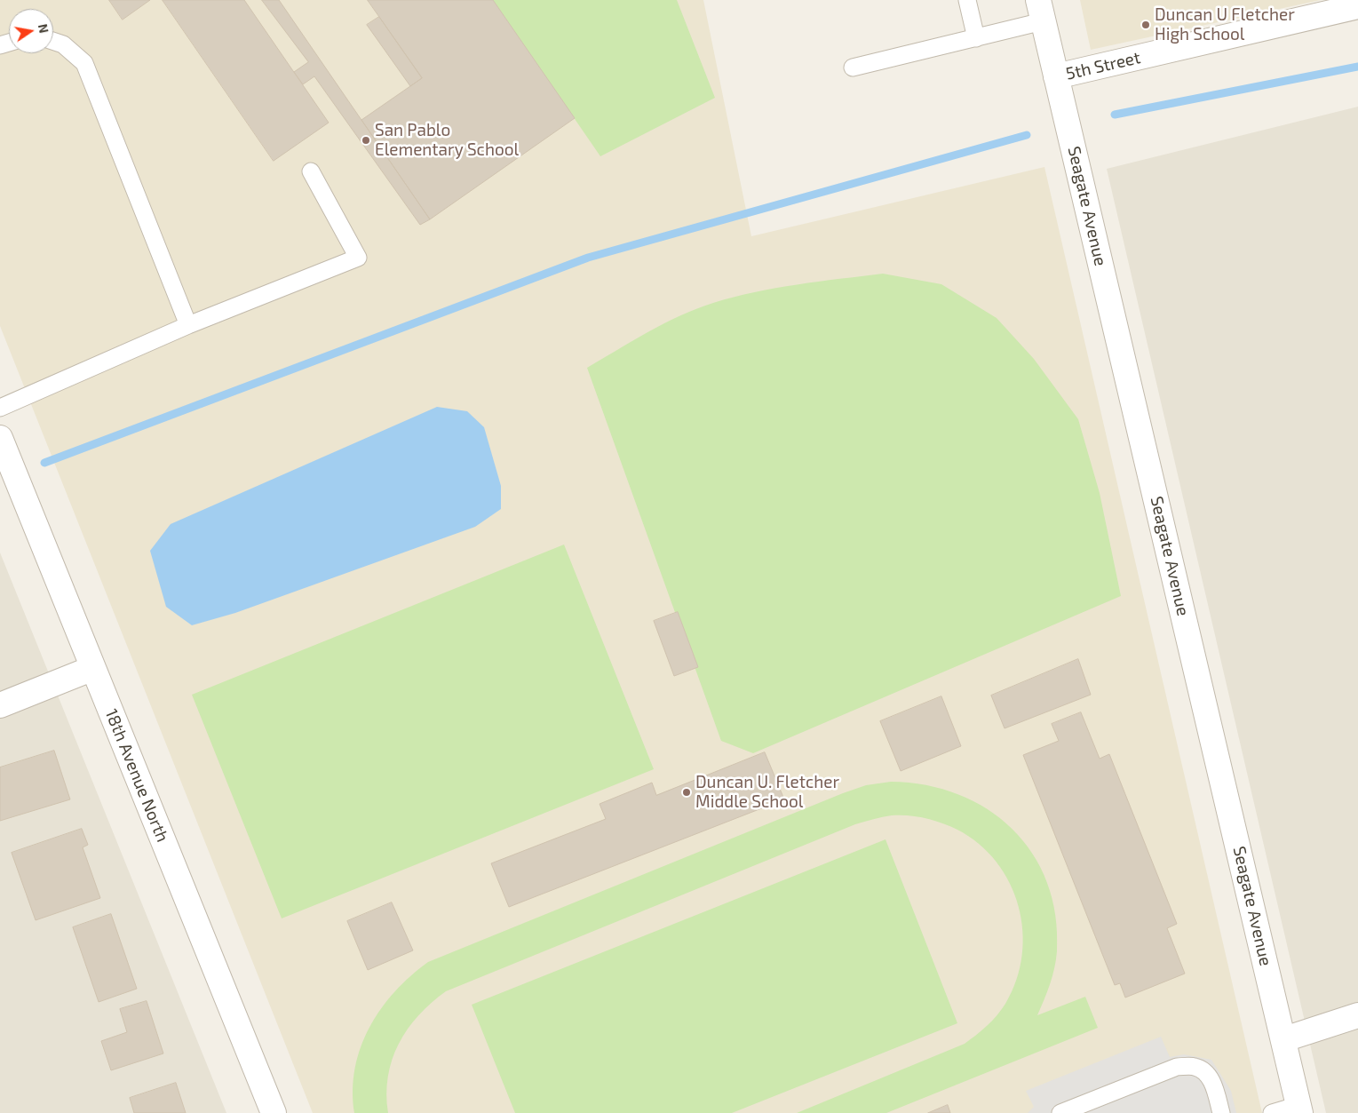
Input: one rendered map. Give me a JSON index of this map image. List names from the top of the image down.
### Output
{
  "streets": {
    "street": ["5th Street", "Seagate Avenue", "18th Avenue North"]
  },
  "crossings": [
    ["5th Street", "Seagate Avenue"]
  ],
  "places": ["Duncan U Fletcher High School", "San Pablo Elementary School", "Duncan U. Fletcher Middle School"],
  "north": "right"
}
